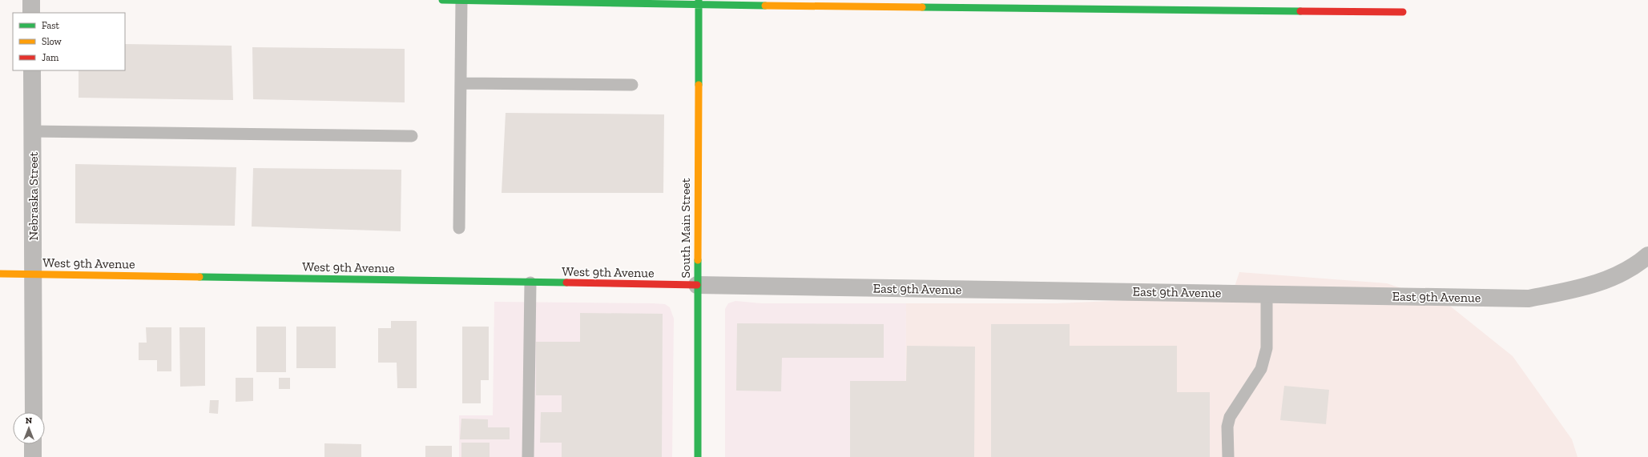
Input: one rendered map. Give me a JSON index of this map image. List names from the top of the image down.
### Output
{
  "streets": {
    "main road": ["South Main Street", "West 9th Avenue"],
    "street": ["Nebraska Street", "East 9th Avenue"]
  },
  "crossings": [
    ["Nebraska Street", "West 9th Avenue"],
    ["South Main Street", "West 9th Avenue"],
    ["South Main Street", "East 9th Avenue"],
    ["West 9th Avenue", "East 9th Avenue"]
  ],
  "legend": ["Fast", "Slow", "Jam"],
  "north": "top"
}
